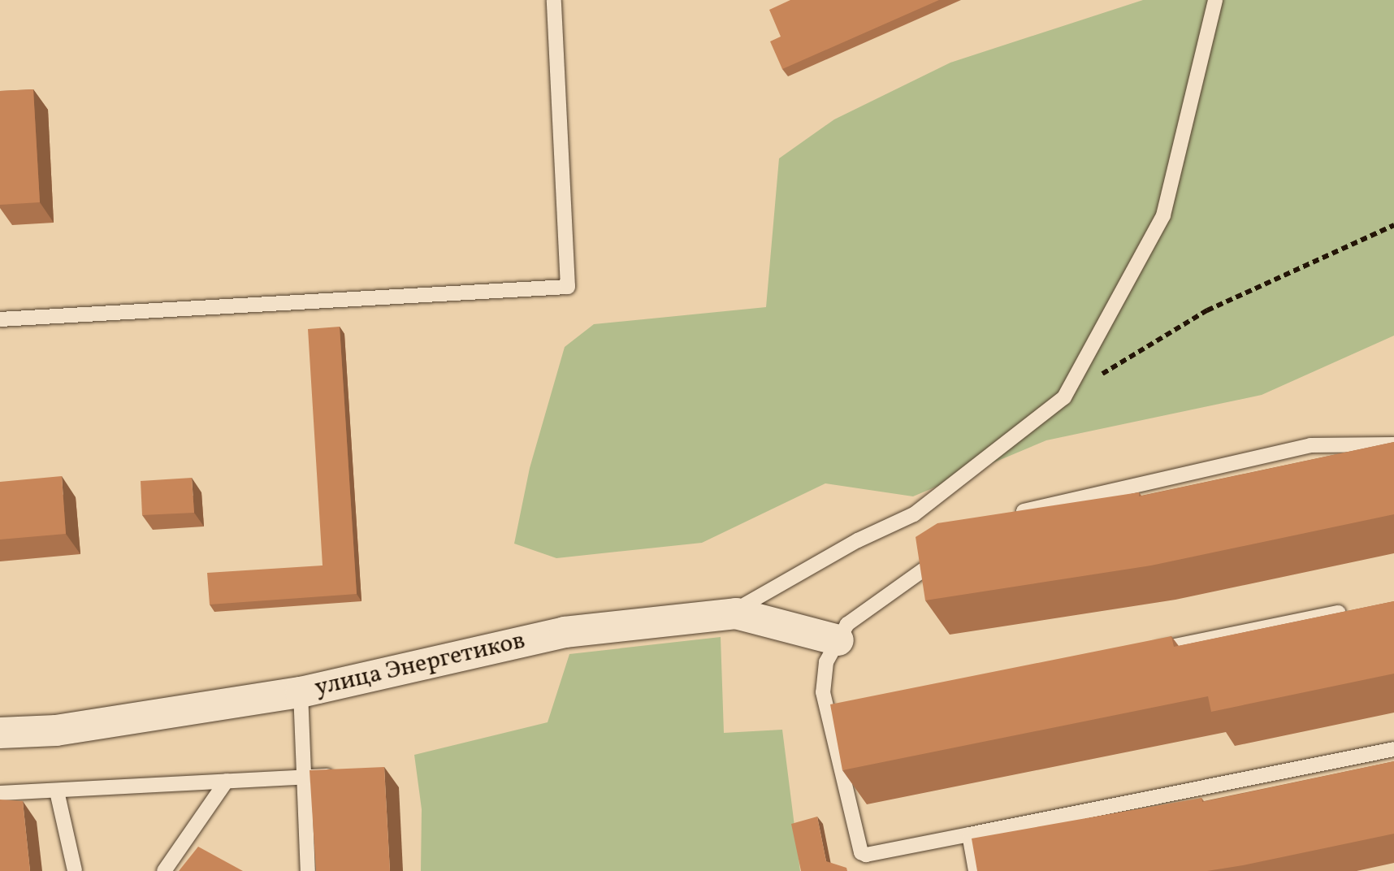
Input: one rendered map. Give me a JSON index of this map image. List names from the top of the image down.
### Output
{
  "streets": {
    "street": ["улица Энергетиков"]
  }
}
